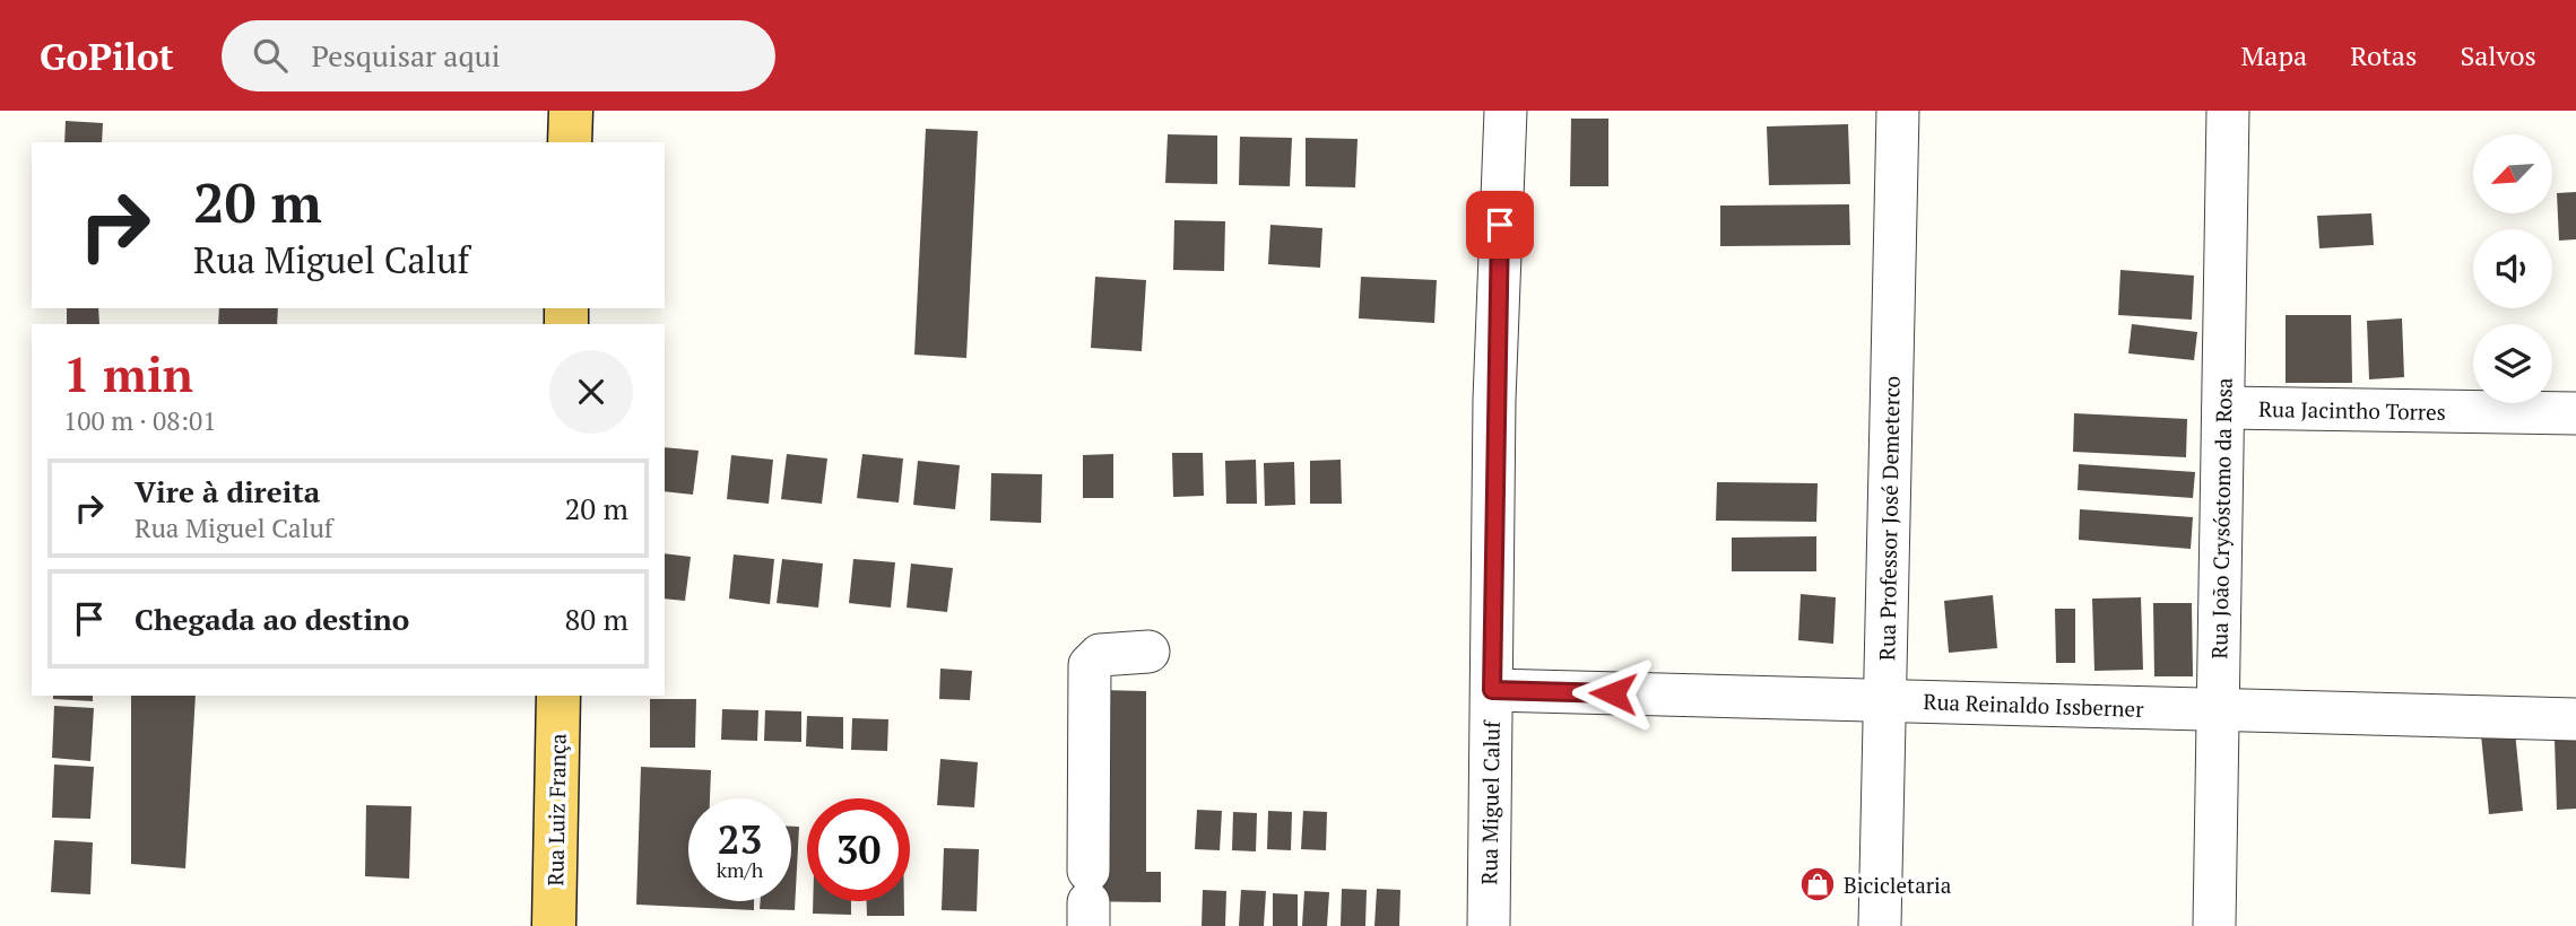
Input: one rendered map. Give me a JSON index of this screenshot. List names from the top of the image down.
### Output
{
  "streets": {
    "main road": ["Rua Luiz França"],
    "street": [
      "Rua Jacintho Torres",
      "Rua Professor José Demeterco",
      "Rua João Crysóstomo da Rosa",
      "Rua Reinaldo Issberner",
      "Rua Miguel Caluf"
    ]
  },
  "crossings": [
    ["Rua Jacintho Torres", "Rua João Crysóstomo da Rosa"],
    ["Rua Professor José Demeterco", "Rua Reinaldo Issberner"],
    ["Rua João Crysóstomo da Rosa", "Rua Reinaldo Issberner"],
    ["Rua Reinaldo Issberner", "Rua Miguel Caluf"]
  ],
  "places": {
    "shop": ["Bicicletaria"]
  },
  "north": "bottom left",
  "page": {
    "header": "GoPilot",
    "search": "Pesquisar aqui",
    "nav": ["Mapa", "Rotas", "Salvos"],
    "turn": ["20 m", "Rua Miguel Caluf"],
    "heading": ["1 min", "100 m · 08:01"],
    "list": [
      {
        "name": "Vire à direita",
        "note": "Rua Miguel Caluf",
        "value": "20 m"
      },
      {
        "name": "Chegada ao destino",
        "value": "80 m"
      }
    ],
    "speed": "23 km/h",
    "limit": "30"
  }
}
